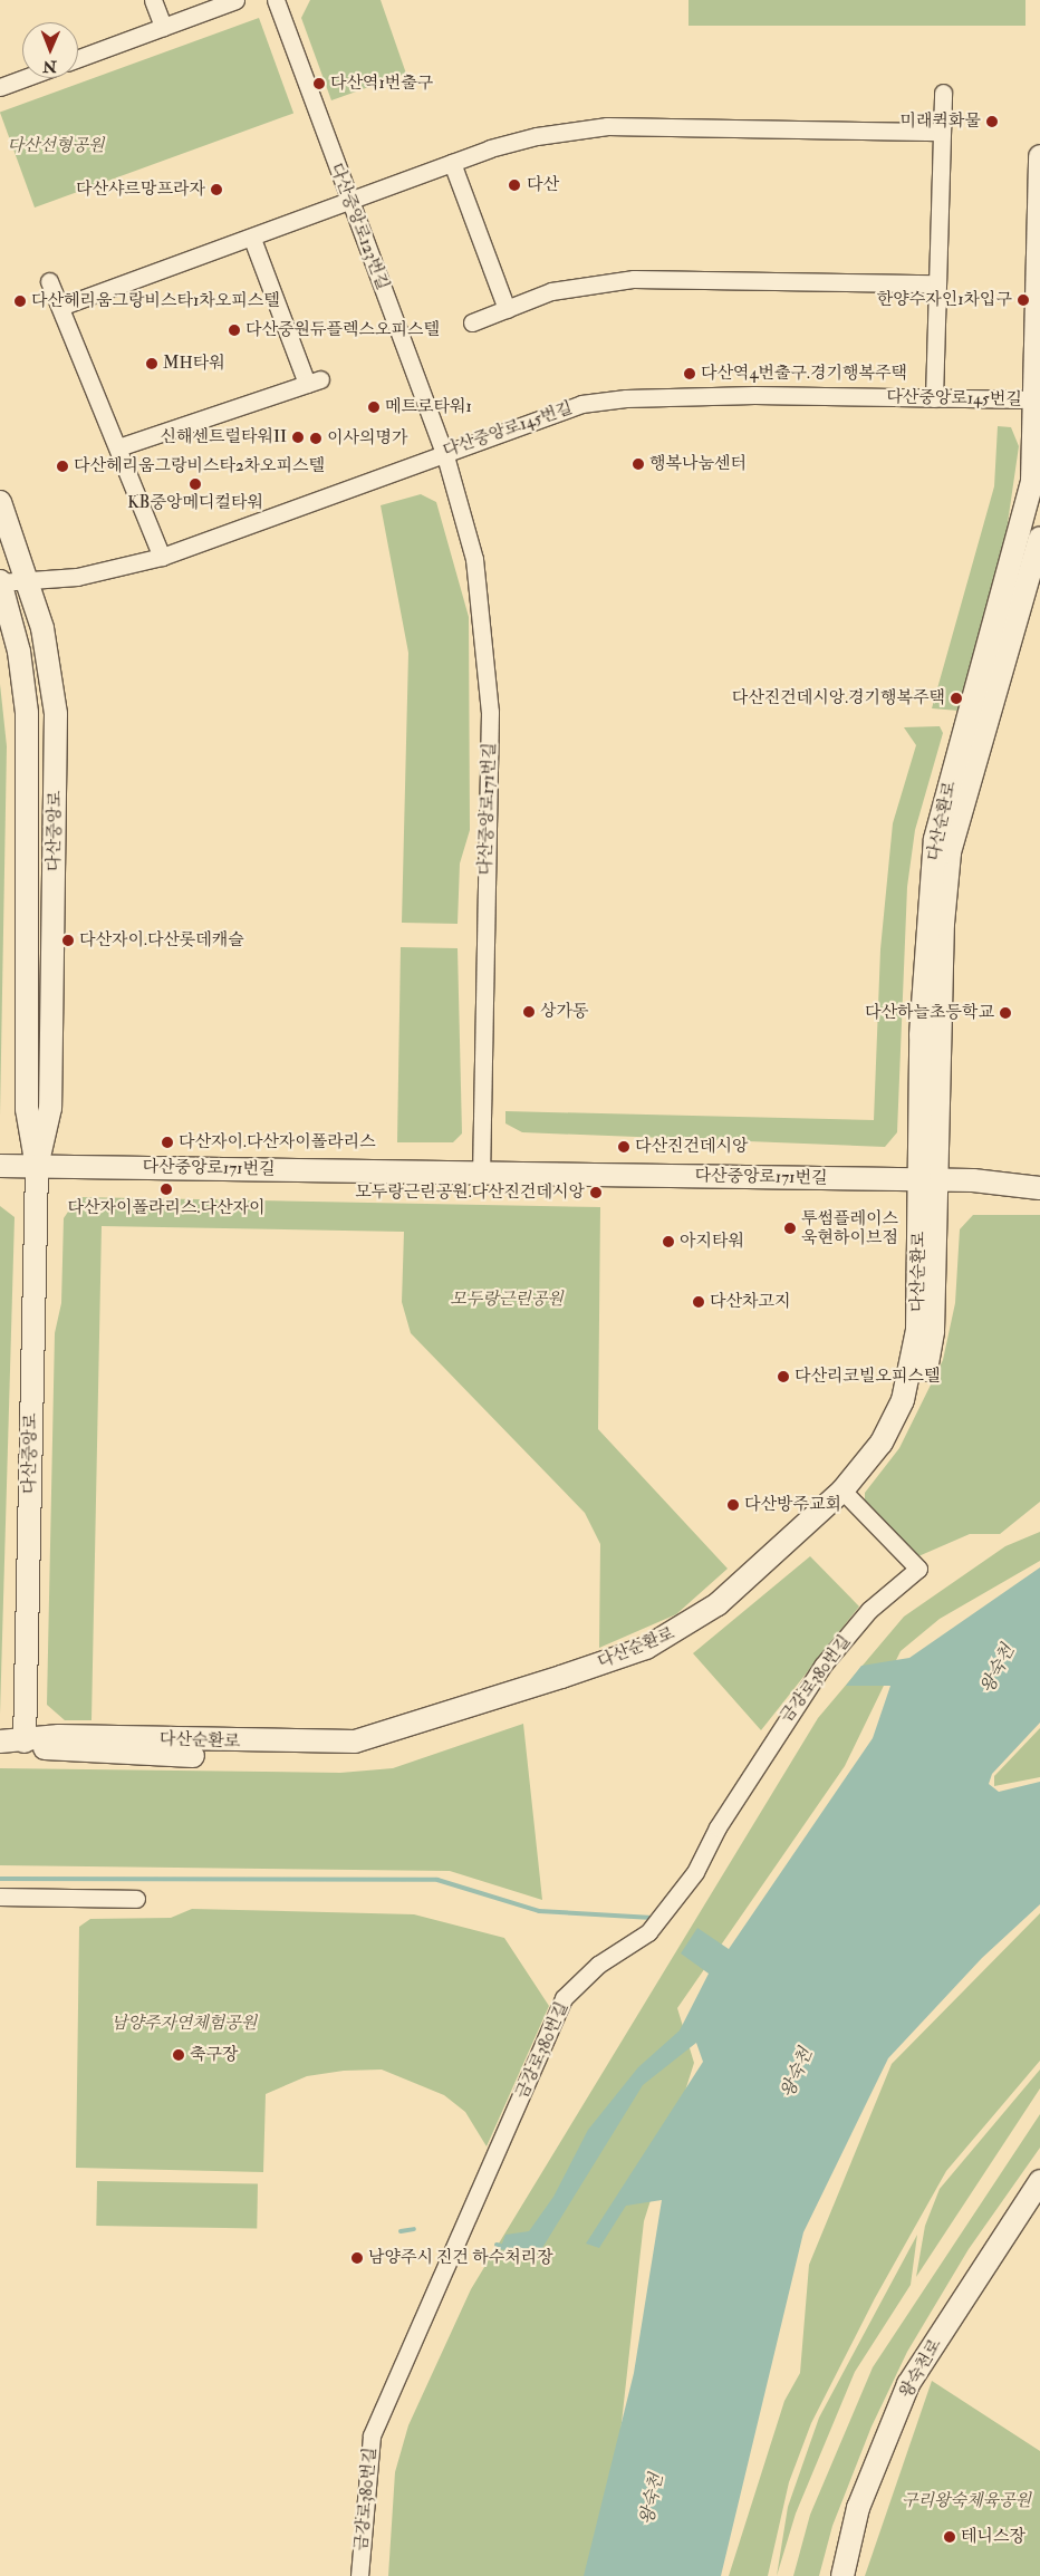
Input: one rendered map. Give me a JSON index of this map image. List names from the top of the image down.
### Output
{
  "streets": {
    "street": [
      "다산중앙로123번길",
      "다산중앙로145번길",
      "다산중앙로171번길",
      "다산순환로",
      "다산중앙로",
      "금강로380번길",
      "왕숙천로"
    ]
  },
  "crossings": [
    ["다산중앙로123번길", "다산중앙로145번길"],
    ["다산중앙로123번길", "다산중앙로171번길"],
    ["다산중앙로145번길", "다산중앙로171번길"],
    ["다산중앙로145번길", "다산순환로"],
    ["다산중앙로145번길", "다산중앙로"],
    ["다산중앙로171번길", "다산순환로"],
    ["다산중앙로171번길", "다산중앙로"],
    ["다산순환로", "다산중앙로"],
    ["다산순환로", "금강로380번길"]
  ],
  "water": ["왕숙천"],
  "parks": [
    "다산선형공원",
    "모두랑근린공원",
    "남양주자연체험공원",
    "구리왕숙체육공원"
  ],
  "places": [
    "다산역1번출구",
    "미래퀵화물",
    "다산",
    "다산샤르망프라자",
    "한양수자인1차입구",
    "다산헤리움그랑비스타1차오피스텔",
    "다산중원듀플렉스오피스텔",
    "MH타워",
    "다산역4번출구.경기행복주택",
    "메트로타워1",
    "신해센트럴타워II",
    "이사의명가",
    "행복나눔센터",
    "다산헤리움그랑비스타2차오피스텔",
    "KB중앙메디컬타워",
    "다산진건데시앙.경기행복주택",
    "다산자이.다산롯데캐슬",
    "상가동",
    "다산하늘초등학교",
    "다산자이.다산자이폴라리스",
    "다산진건데시앙",
    "다산자이폴라리스.다산자이",
    "모두랑근린공원.다산진건데시앙",
    "투썸플레이스 욱현하이브점",
    "아지타워",
    "다산차고지",
    "다산리코빌오피스텔",
    "다산방주교회",
    "축구장",
    "남양주시 진건 하수처리장",
    "테니스장"
  ],
  "north": "bottom"
}
